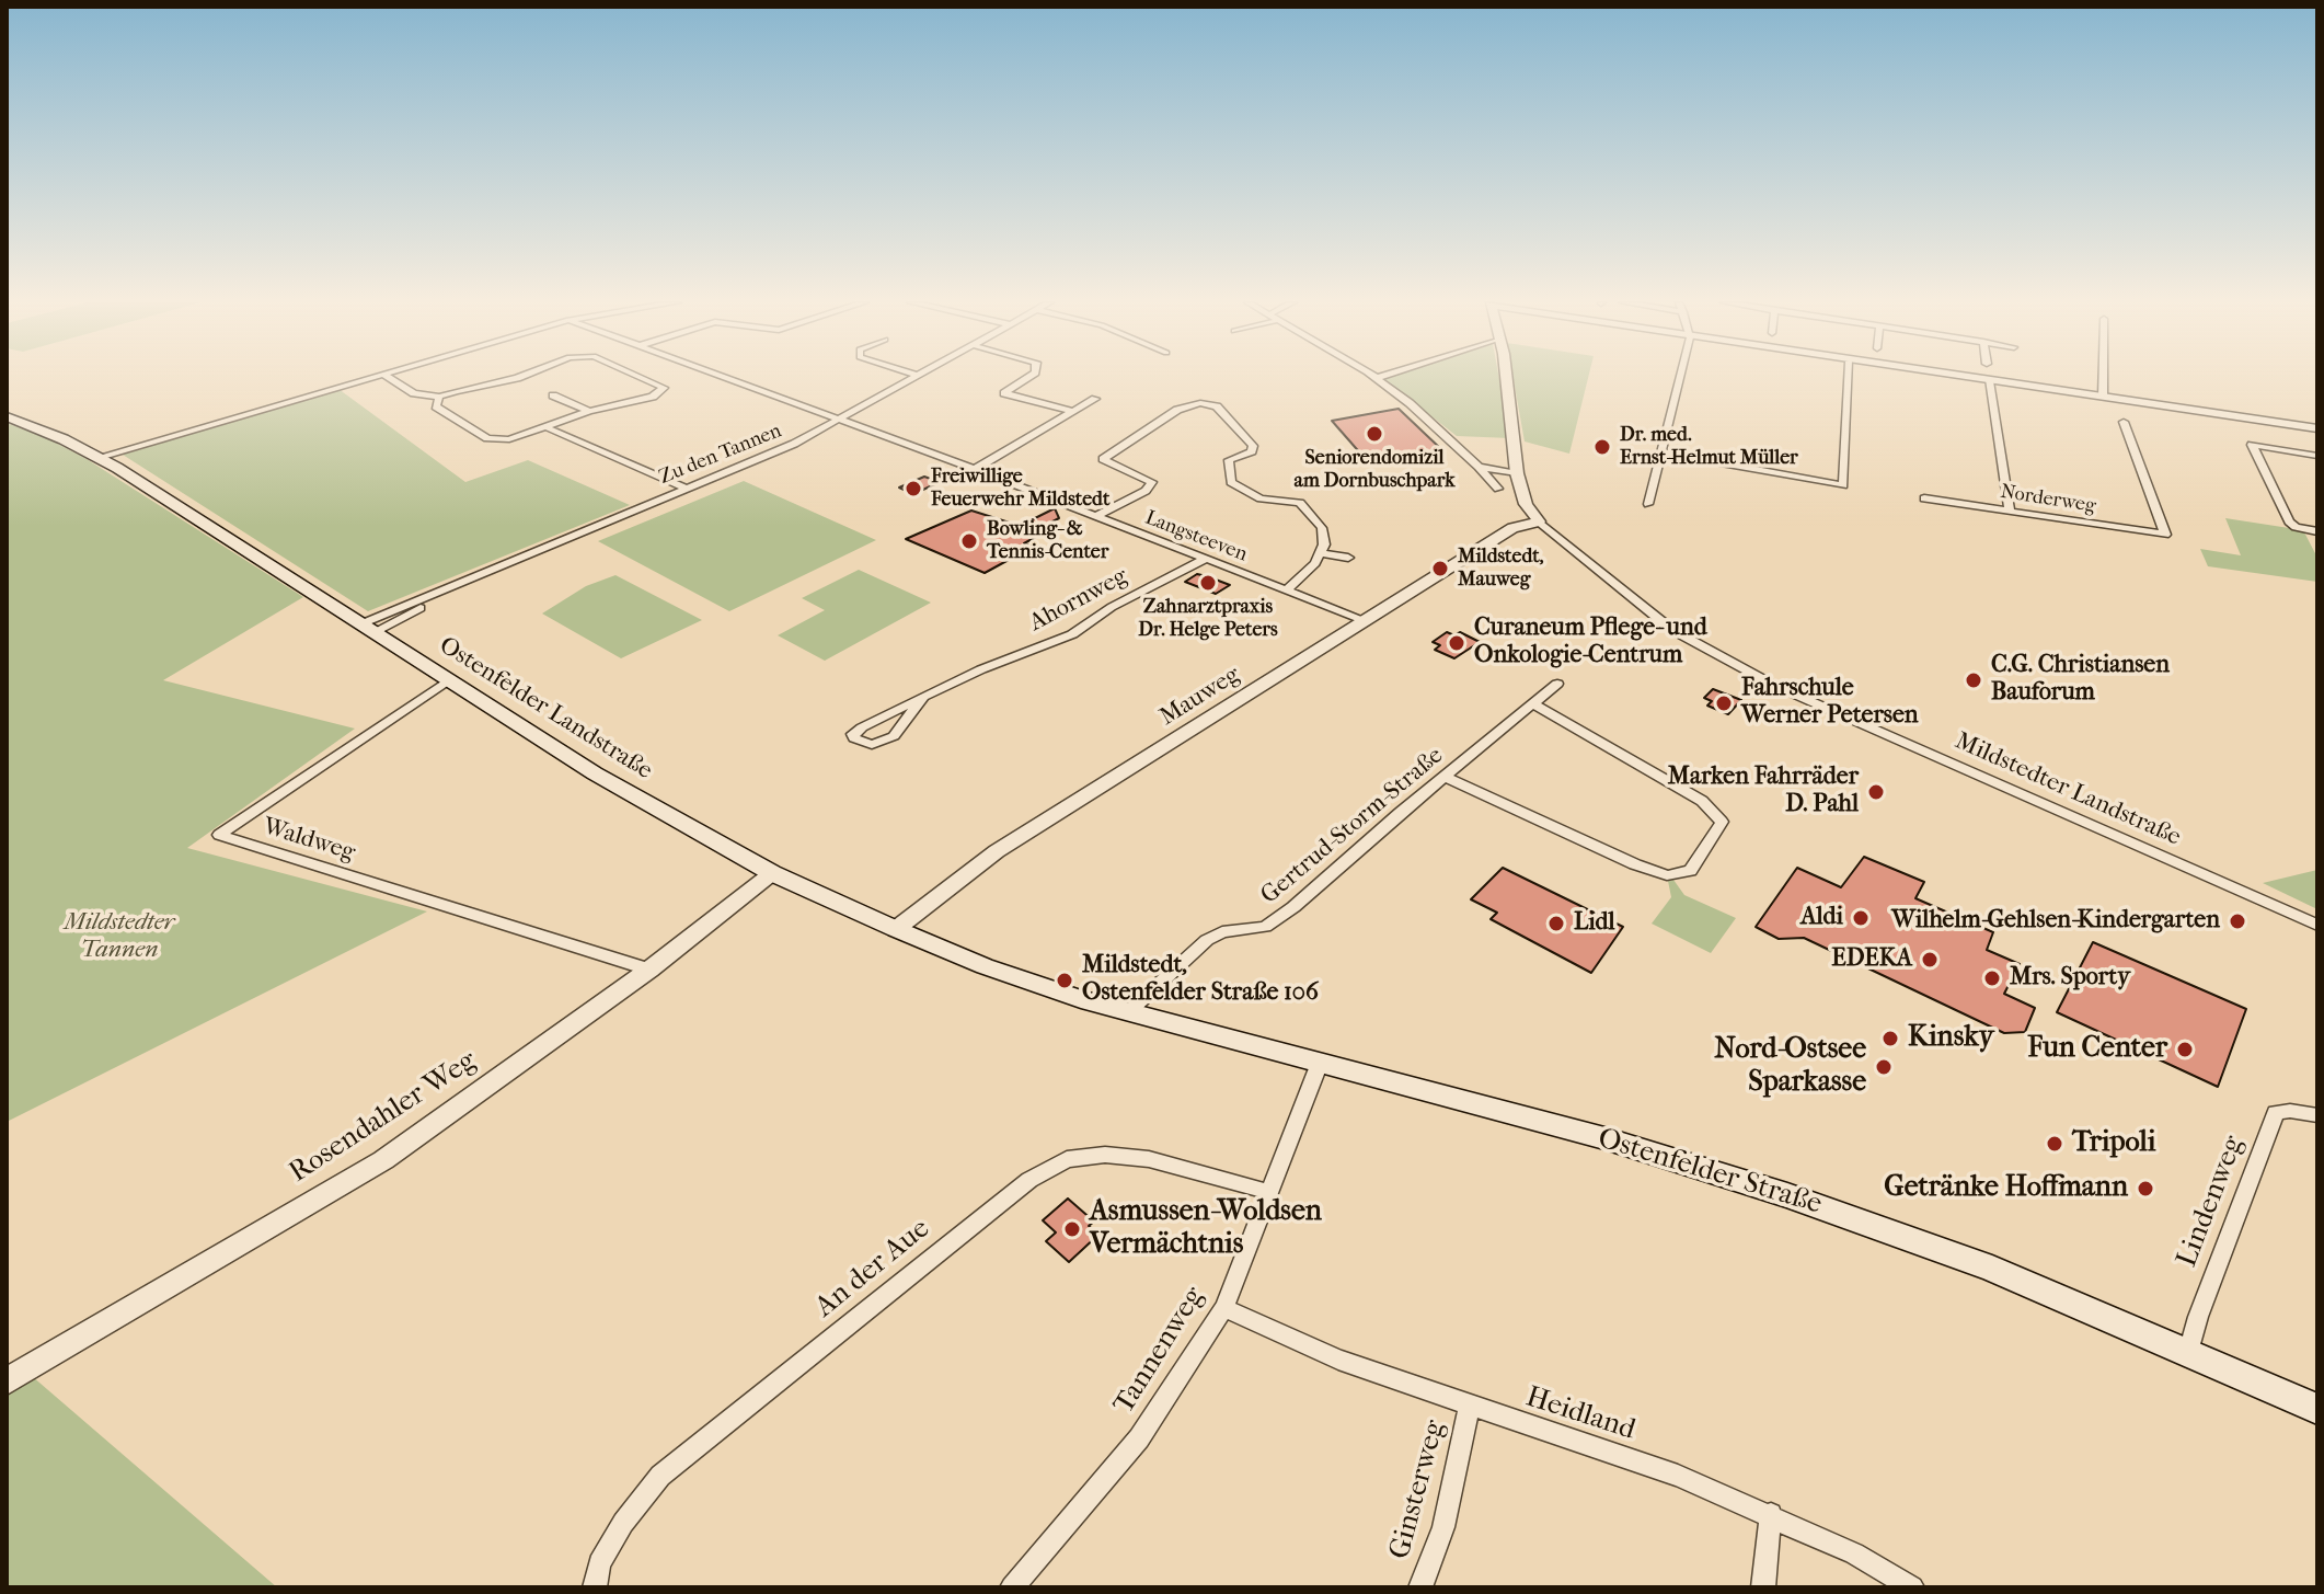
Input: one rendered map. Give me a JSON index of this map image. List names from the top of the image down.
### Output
{
  "streets": {
    "main road": ["Ostenfelder Landstraße", "Ostenfelder Straße"],
    "street": [
      "Zu den Tannen",
      "Norderweg",
      "Langsteeven",
      "Ahornweg",
      "Mauweg",
      "Mildstedter Landstraße",
      "Gertrud-Storm-Straße",
      "Waldweg",
      "Rosendahler Weg",
      "Lindenweg",
      "An der Aue",
      "Tannenweg",
      "Heidland",
      "Ginsterweg"
    ]
  },
  "crossings": [
    ["Zu den Tannen", "Langsteeven"],
    ["Zu den Tannen", "Ostenfelder Landstraße"],
    ["Langsteeven", "Ahornweg"],
    ["Langsteeven", "Mauweg"],
    ["Mauweg", "Ostenfelder Landstraße"],
    ["Mauweg", "Mildstedter Landstraße"],
    ["Ostenfelder Landstraße", "Waldweg"],
    ["Ostenfelder Landstraße", "Rosendahler Weg"],
    ["Ostenfelder Landstraße", "Ostenfelder Straße"],
    ["Gertrud-Storm-Straße", "Ostenfelder Straße"],
    ["Waldweg", "Rosendahler Weg"],
    ["Ostenfelder Straße", "Lindenweg"],
    ["Ostenfelder Straße", "Tannenweg"],
    ["An der Aue", "Tannenweg"],
    ["Tannenweg", "Heidland"],
    ["Heidland", "Ginsterweg"]
  ],
  "parks": ["Mildstedter Tannen"],
  "places": [
    "Seniorendomizil am Dornbuschpark",
    "Dr. med. Ernst-Helmut Müller",
    "Freiwillige Feuerwehr Mildstedt",
    "Bowling- & Tennis-Center",
    "Mildstedt, Mauweg",
    "Zahnarztpraxis Dr. Helge Peters",
    "Curaneum Pflege- und Onkologie-Centrum",
    "C.G. Christiansen Bauforum",
    "Fahrschule Werner Petersen",
    "Marken Fahrräder D. Pahl",
    "Aldi",
    "Wilhelm-Gehlsen-Kindergarten",
    "Lidl",
    "EDEKA",
    "Mrs. Sporty",
    "Mildstedt, Ostenfelder Straße 106",
    "Kinsky",
    "Fun Center",
    "Nord-Ostsee Sparkasse",
    "Tripoli",
    "Getränke Hoffmann",
    "Asmussen-Woldsen Vermächtnis"
  ]
}
